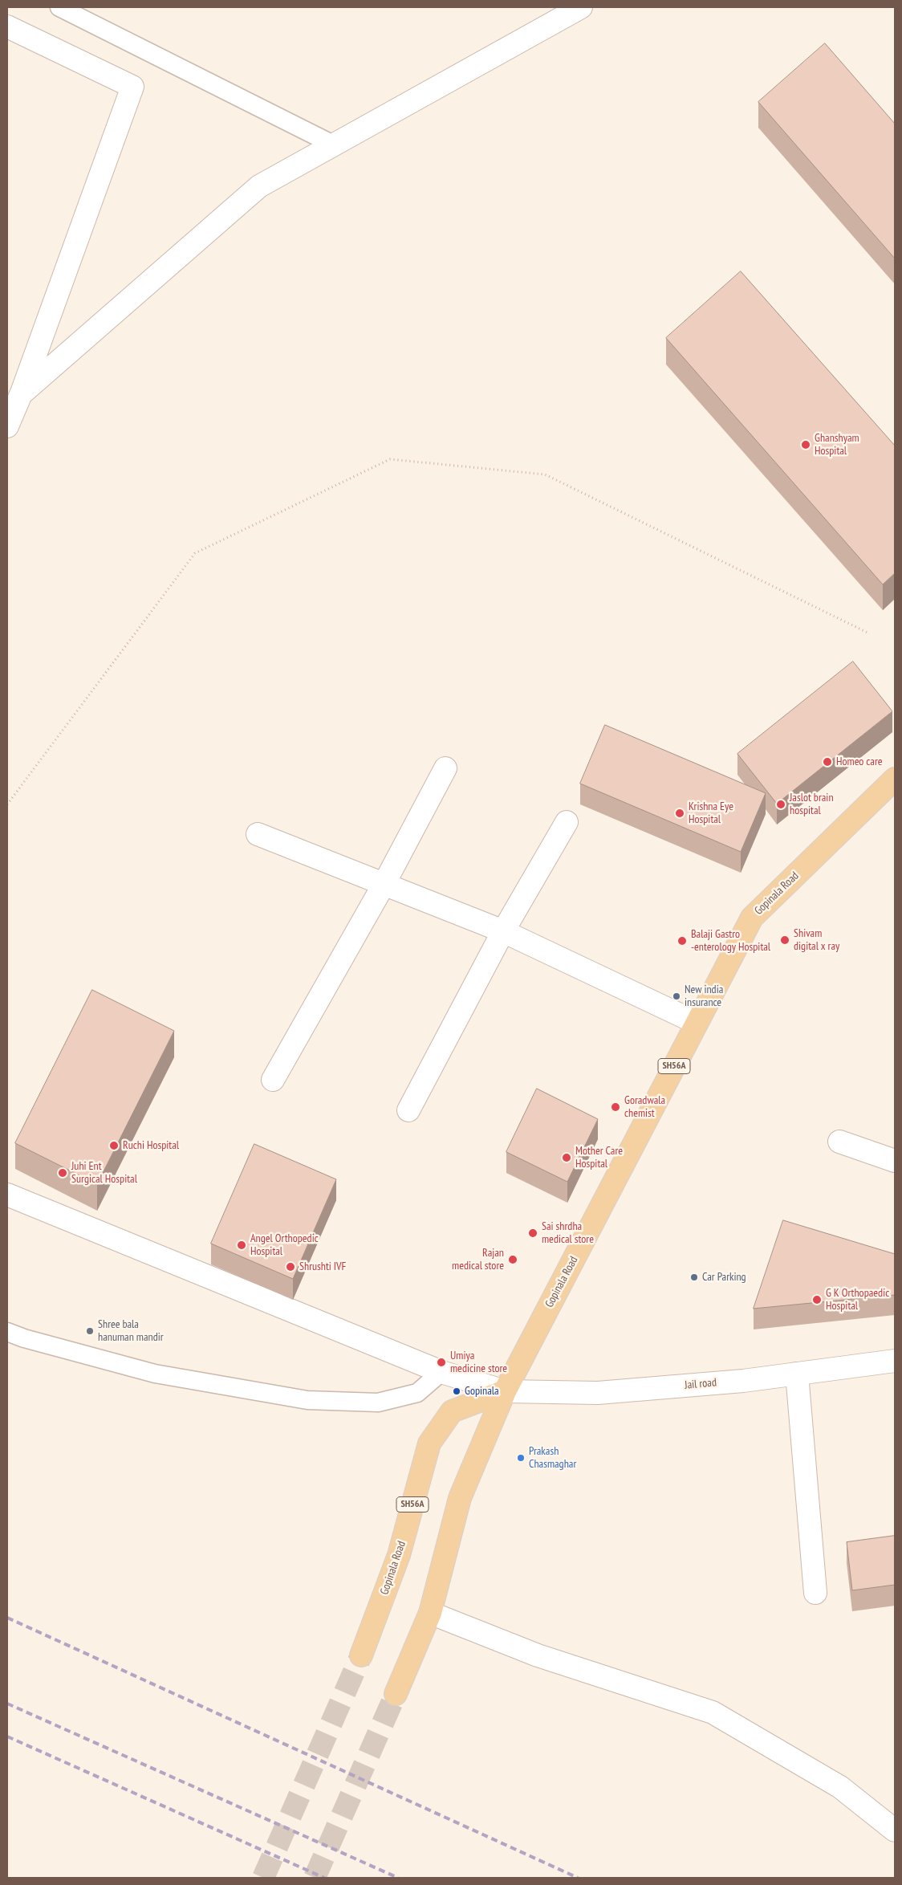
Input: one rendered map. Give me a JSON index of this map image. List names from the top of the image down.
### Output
{
  "streets": {
    "main road": ["Gopinala Road", "SH56A"],
    "street": ["Jail road"]
  },
  "crossings": [
    ["Gopinala Road", "Jail road"]
  ],
  "places": [
    "Ghanshyam Hospital",
    "Homeo care",
    "Jaslot brain hospital",
    "Krishna Eye Hospital",
    "Shivam digital x ray",
    "Balaji Gastro -enterology Hospital",
    "New india insurance",
    "Goradwala chemist",
    "Ruchi Hospital",
    "Mother Care Hospital",
    "Juhi Ent Surgical Hospital",
    "Sai shrdha medical store",
    "Angel Orthopedic Hospital",
    "Rajan medical store",
    "Shrushti IVF",
    "Car Parking",
    "G K Orthopaedic Hospital",
    "Shree bala hanuman mandir",
    "Umiya medicine store",
    "Gopinala",
    "Prakash Chasmaghar"
  ]
}
